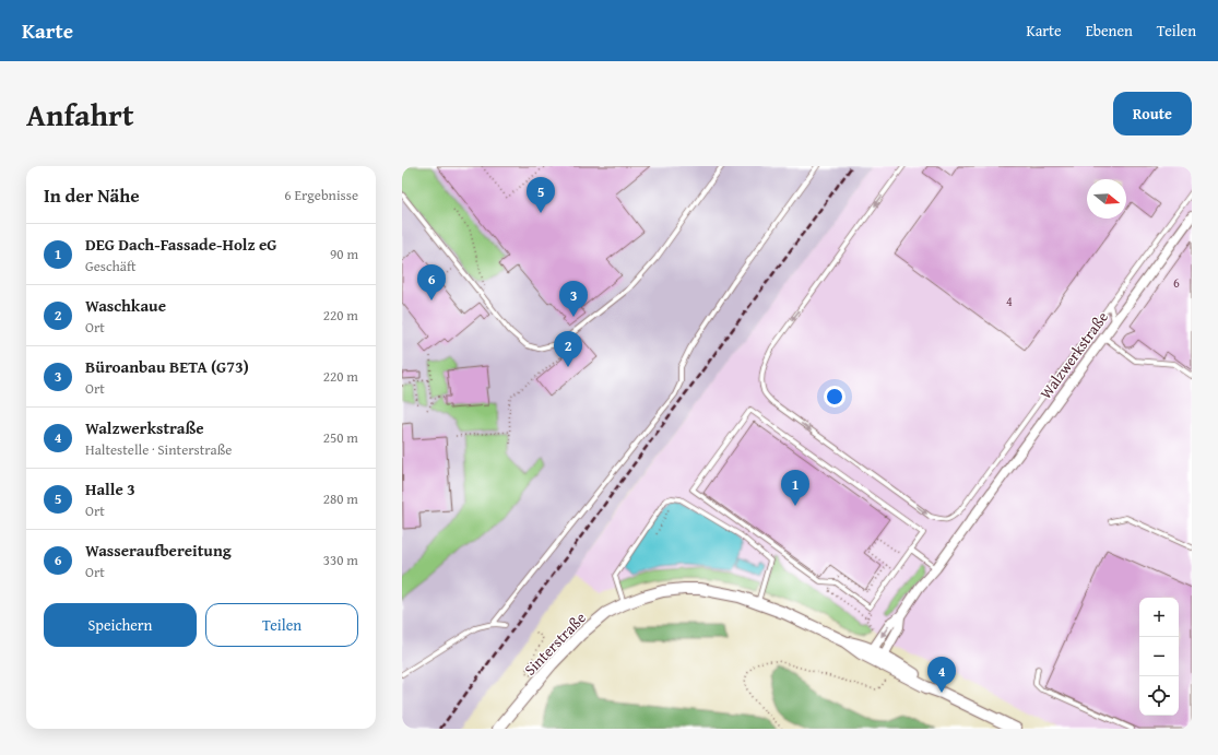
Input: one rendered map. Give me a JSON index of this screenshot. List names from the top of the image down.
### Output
{
  "streets": {
    "street": ["Walzwerkstraße", "Sinterstraße"]
  },
  "crossings": [
    ["Walzwerkstraße", "Sinterstraße"]
  ],
  "house_numbers": ["6", "4"],
  "north": "right",
  "page": {
    "header": "Karte",
    "nav": ["Karte", "Ebenen", "Teilen"],
    "title": "Anfahrt",
    "buttons": [
      "Route",
      ["Speichern", "Teilen"]
    ],
    "heading": ["In der Nähe", "6 Ergebnisse"],
    "pins": [
      "5",
      "6",
      "3",
      "2",
      "1",
      "4"
    ],
    "list": [
      {
        "mark": "1",
        "name": "DEG Dach-Fassade-Holz eG",
        "note": "Geschäft",
        "value": "90 m"
      },
      {
        "mark": "2",
        "name": "Waschkaue",
        "note": "Ort",
        "value": "220 m"
      },
      {
        "mark": "3",
        "name": "Büroanbau BETA (G73)",
        "note": "Ort",
        "value": "220 m"
      },
      {
        "mark": "4",
        "name": "Walzwerkstraße",
        "note": "Haltestelle · Sinterstraße",
        "value": "250 m"
      },
      {
        "mark": "5",
        "name": "Halle 3",
        "note": "Ort",
        "value": "280 m"
      },
      {
        "mark": "6",
        "name": "Wasseraufbereitung",
        "note": "Ort",
        "value": "330 m"
      }
    ],
    "map_buttons": ["+", "−"]
  }
}
